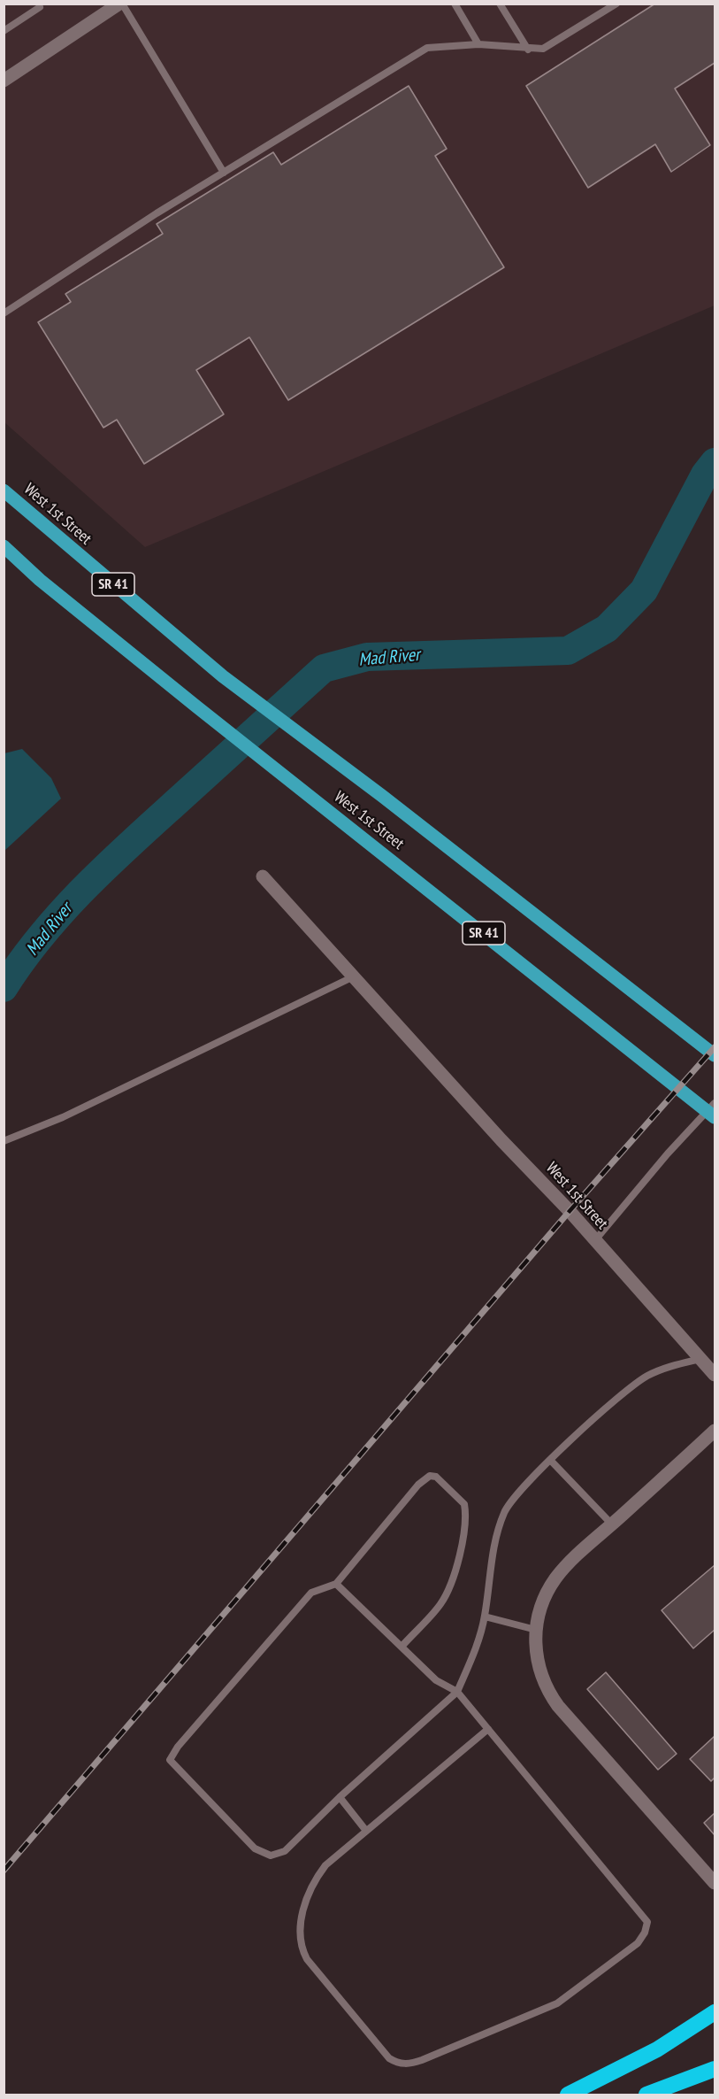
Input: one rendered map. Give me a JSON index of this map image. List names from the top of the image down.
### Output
{
  "streets": {
    "main road": ["West 1st Street", "SR 41"]
  },
  "water": ["Mad River"]
}
